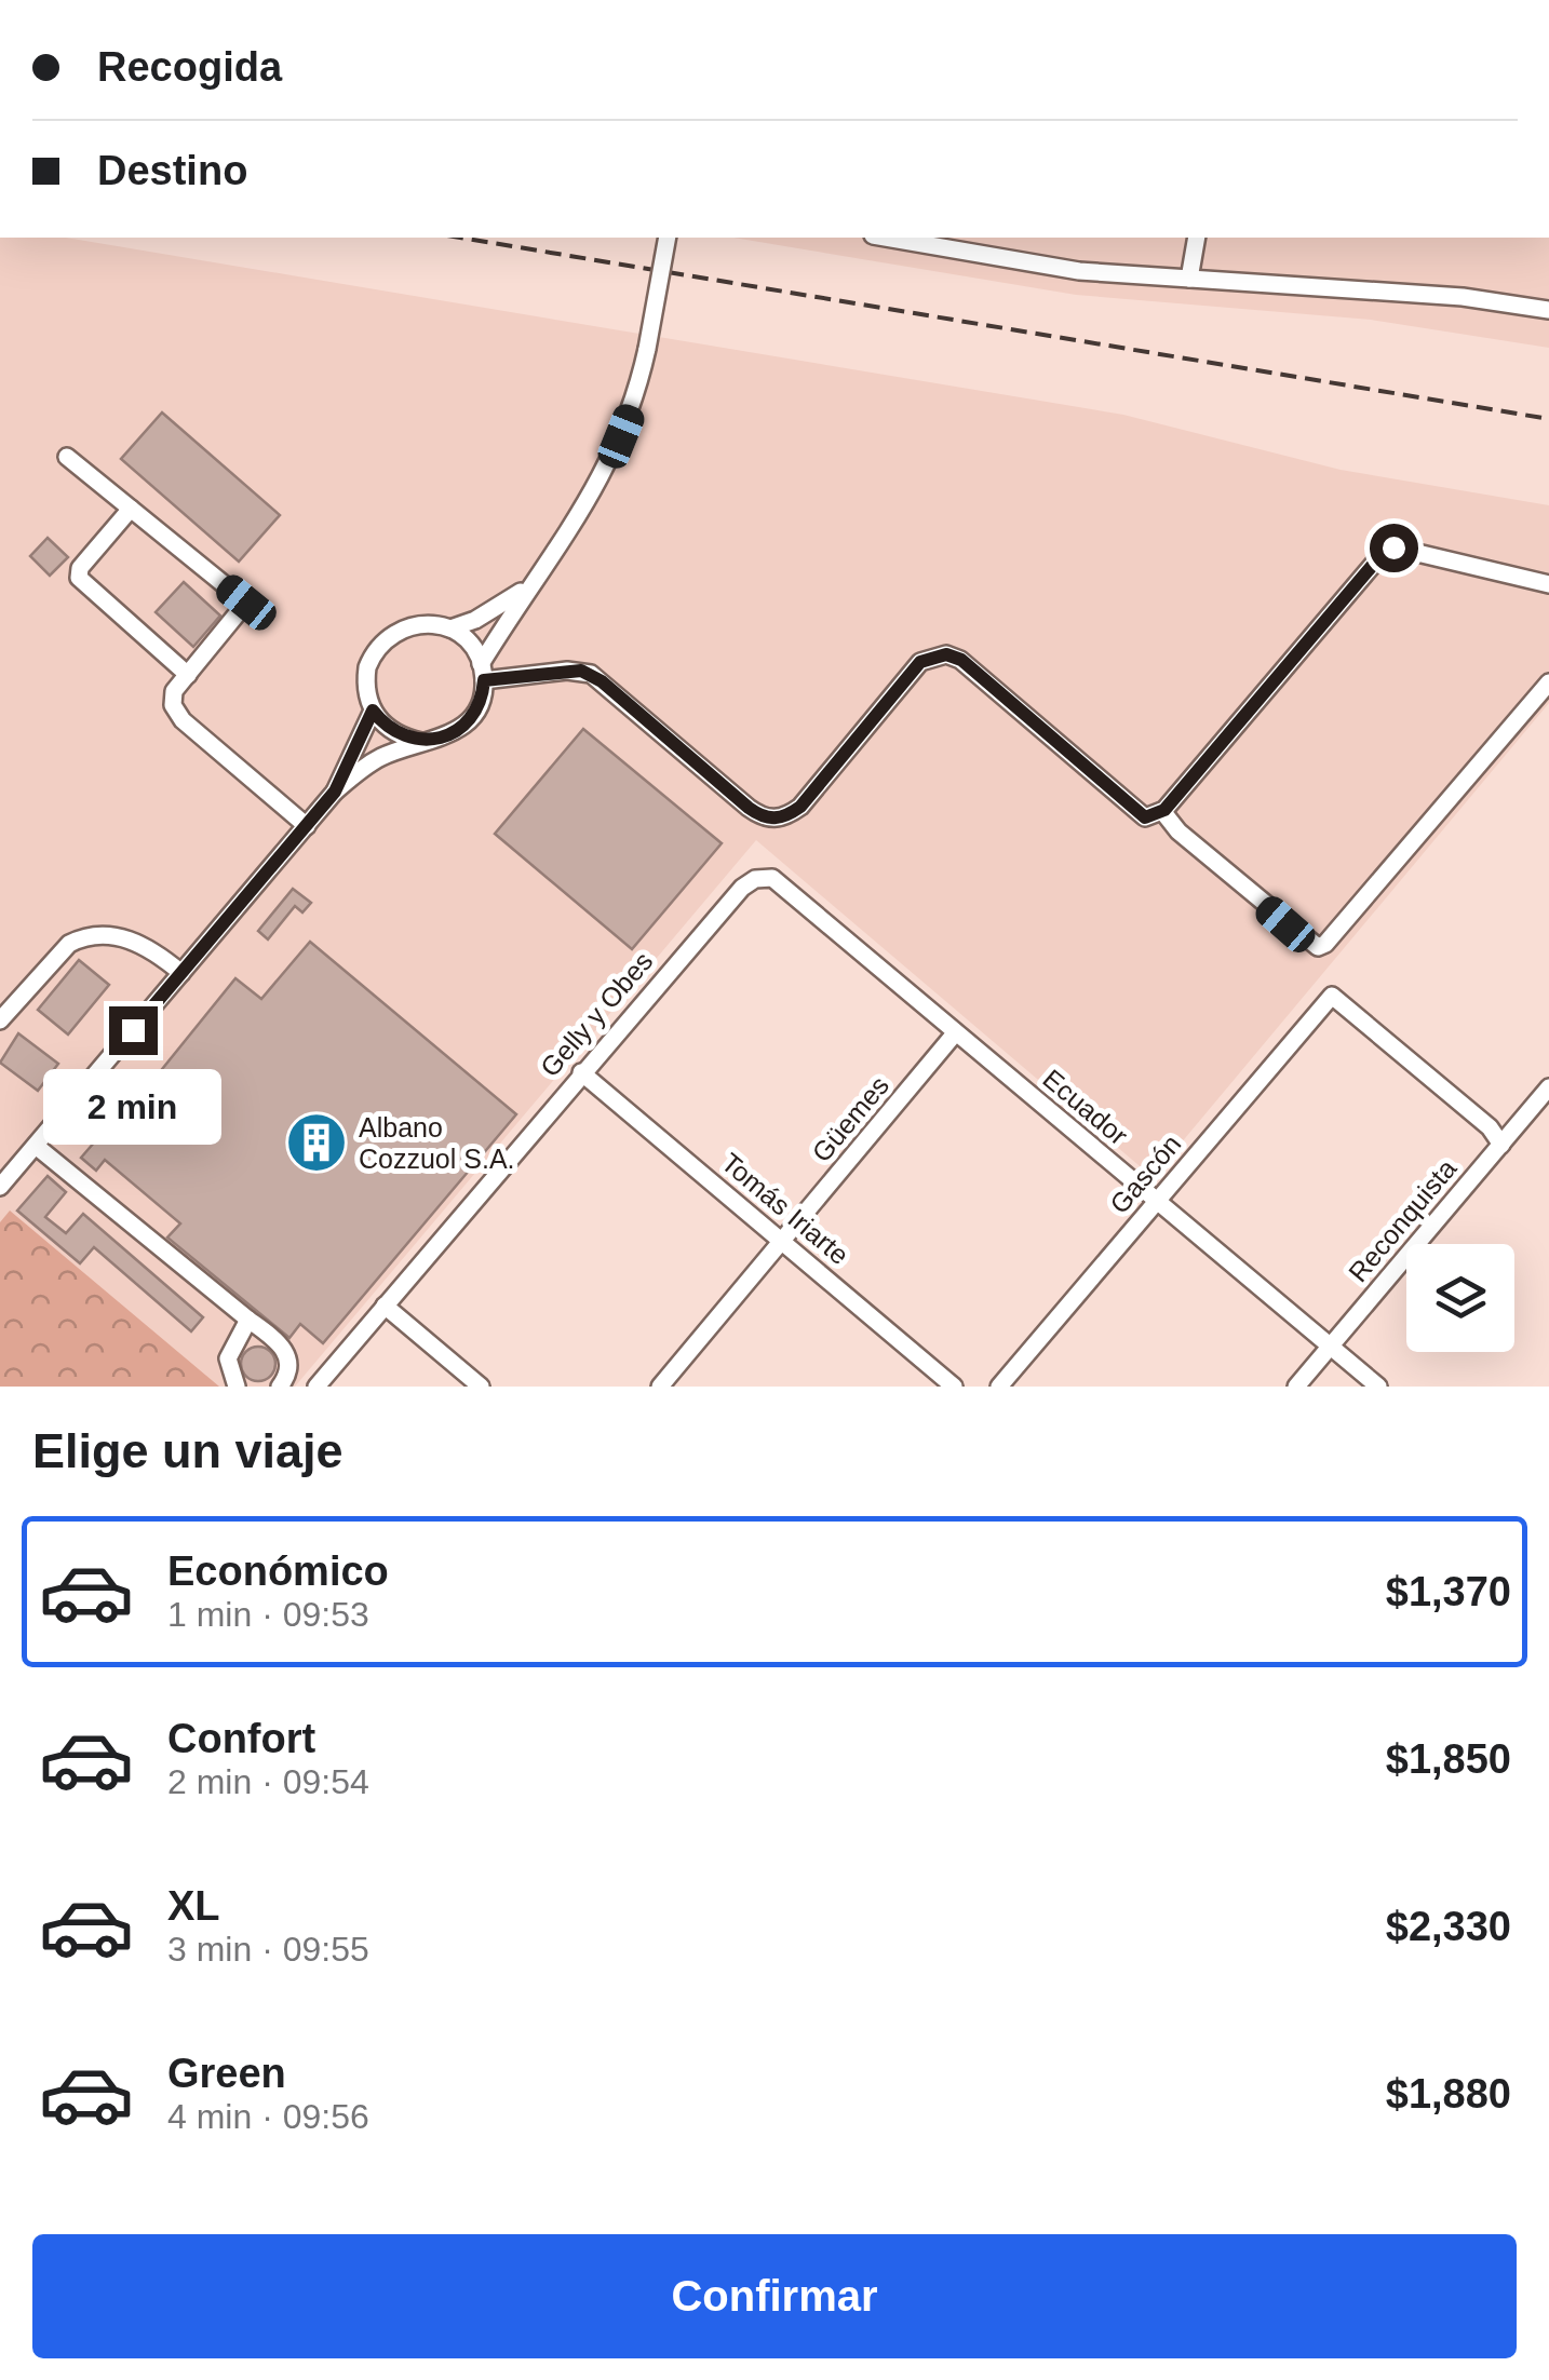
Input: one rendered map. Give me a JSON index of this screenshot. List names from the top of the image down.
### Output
{
  "streets": {
    "street": [
      "Gelly y Obes",
      "Ecuador",
      "Güemes",
      "Gascón",
      "Tomás Iriarte",
      "Reconquista"
    ]
  },
  "crossings": [
    ["Gelly y Obes", "Ecuador"],
    ["Gelly y Obes", "Tomás Iriarte"],
    ["Ecuador", "Güemes"],
    ["Ecuador", "Gascón"],
    ["Ecuador", "Reconquista"],
    ["Güemes", "Tomás Iriarte"],
    ["Gascón", "Reconquista"]
  ],
  "places": {
    "building": ["Albano Cozzuol S.A."]
  },
  "page": {
    "banner": ["Recogida", "Destino"],
    "bubble": "2 min",
    "heading": "Elige un viaje",
    "list": [
      {
        "name": "Económico",
        "note": "1 min · 09:53",
        "value": "$1,370"
      },
      {
        "name": "Confort",
        "note": "2 min · 09:54",
        "value": "$1,850"
      },
      {
        "name": "XL",
        "note": "3 min · 09:55",
        "value": "$2,330"
      },
      {
        "name": "Green",
        "note": "4 min · 09:56",
        "value": "$1,880"
      }
    ],
    "buttons": "Confirmar"
  }
}
